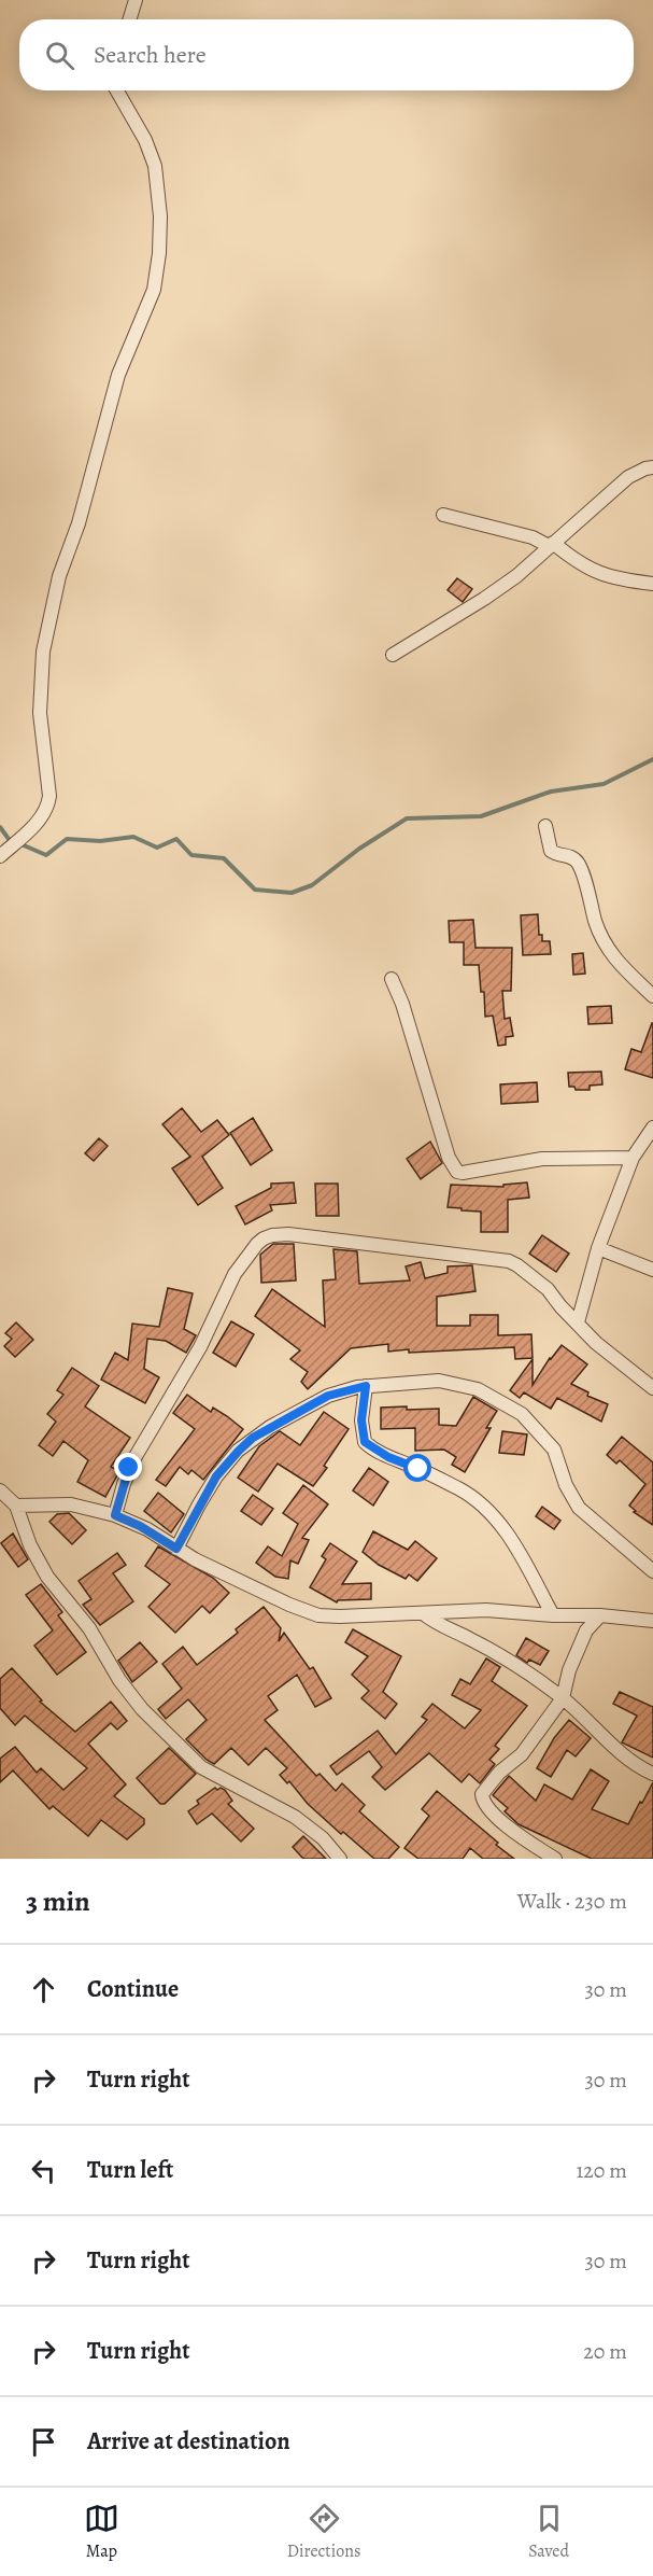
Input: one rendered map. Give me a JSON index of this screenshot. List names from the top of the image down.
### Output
{
  "page": {
    "search": "Search here",
    "heading": ["3 min", "Walk · 230 m"],
    "list": [
      ["Continue", "30 m"],
      ["Turn right", "30 m"],
      ["Turn left", "120 m"],
      ["Turn right", "30 m"],
      ["Turn right", "20 m"],
      "Arrive at destination"
    ],
    "nav": ["Map", "Directions", "Saved"]
  }
}
